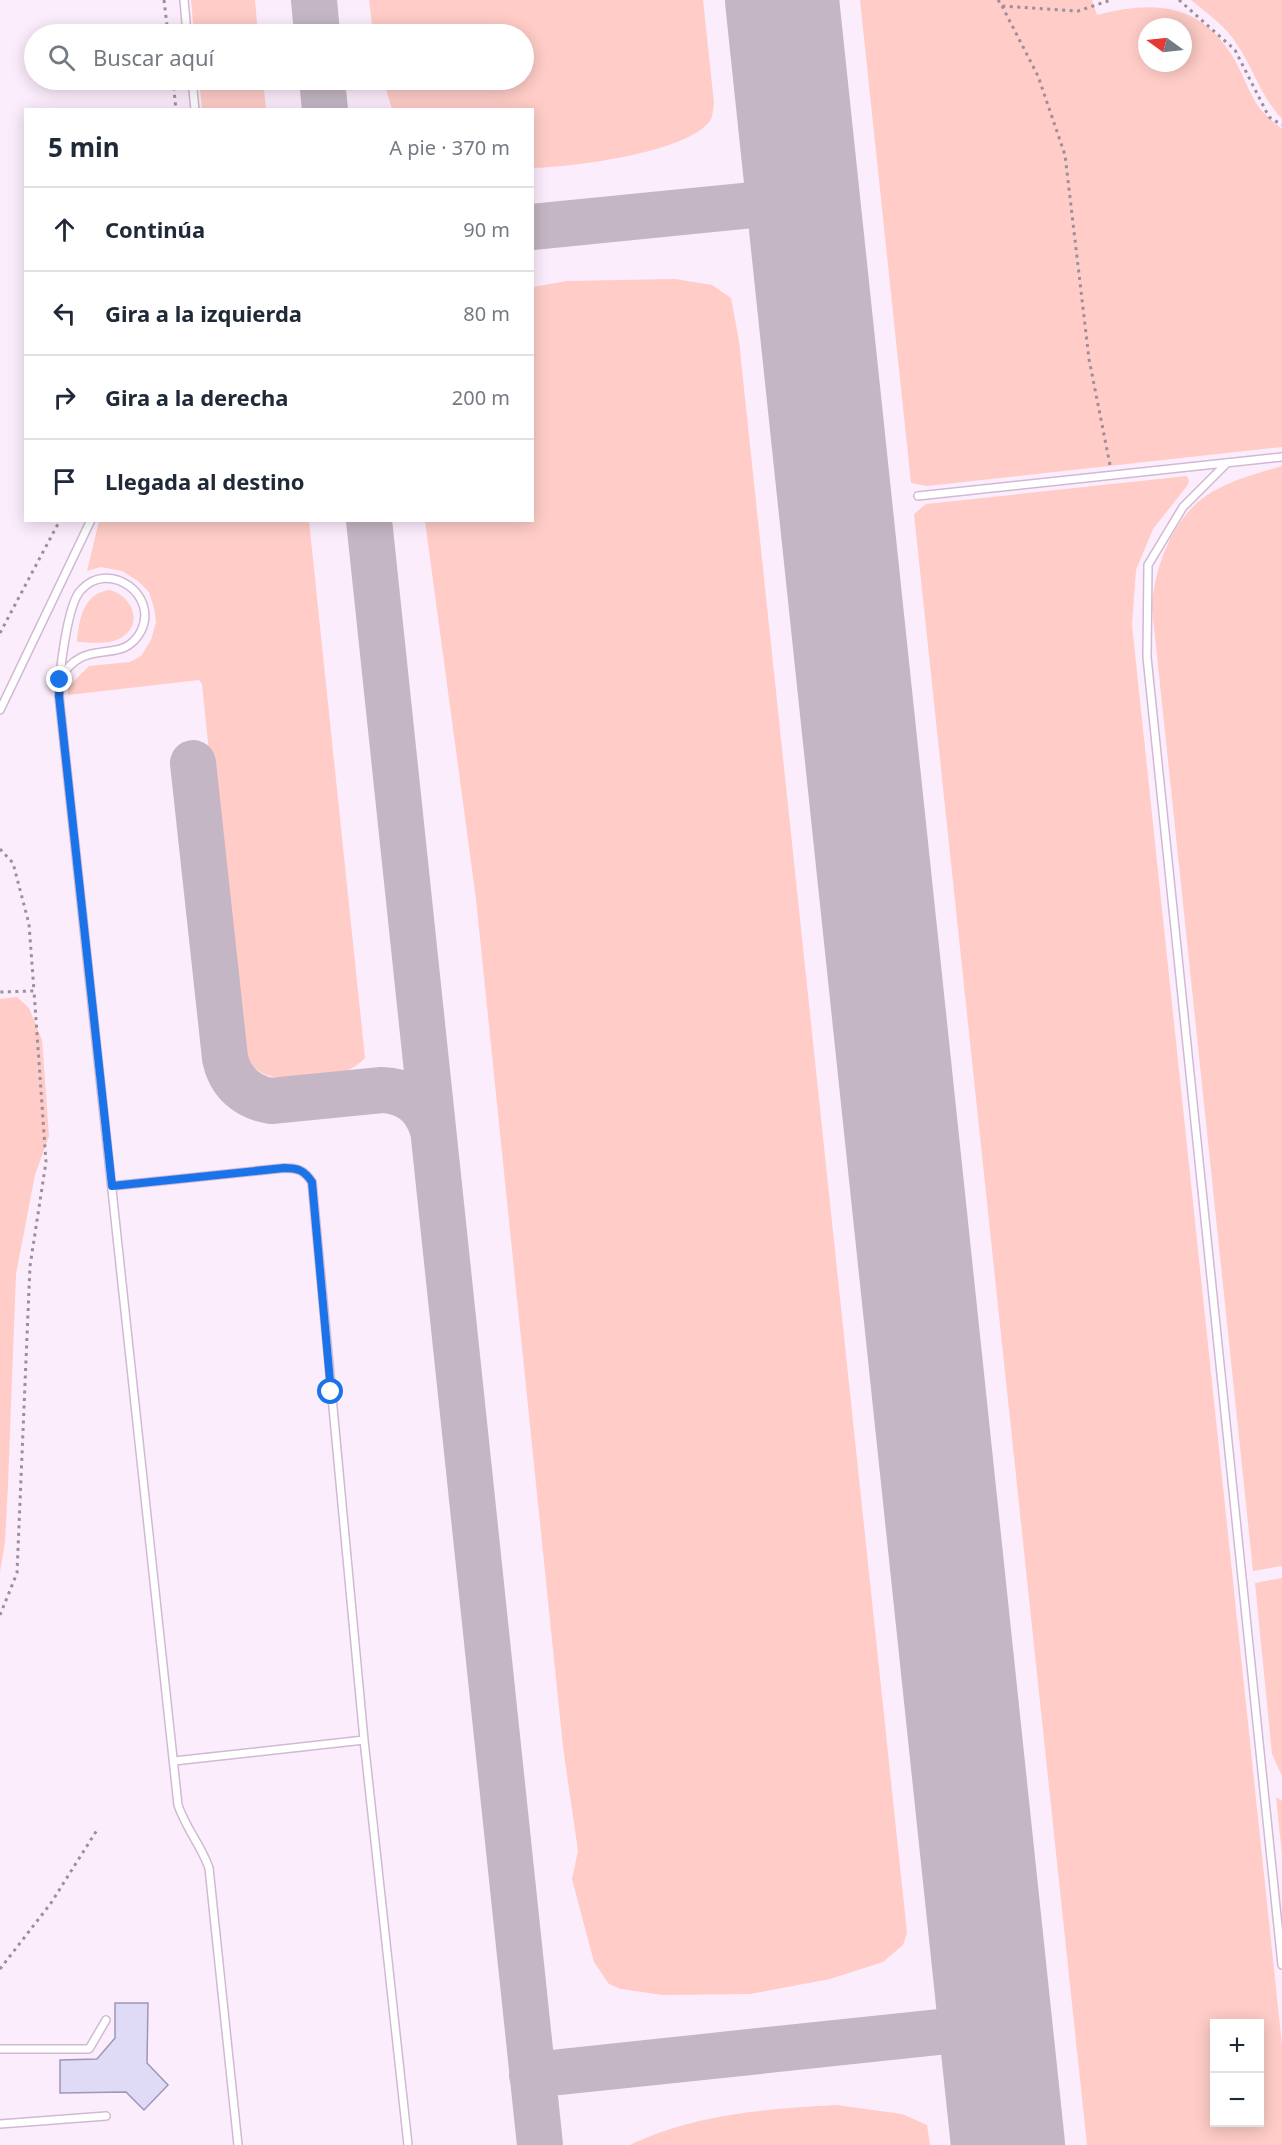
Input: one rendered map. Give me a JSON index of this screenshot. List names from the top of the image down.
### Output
{
  "north": "left",
  "page": {
    "search": "Buscar aquí",
    "heading": ["5 min", "A pie · 370 m"],
    "list": [
      ["Continúa", "90 m"],
      ["Gira a la izquierda", "80 m"],
      ["Gira a la derecha", "200 m"],
      "Llegada al destino"
    ],
    "map_buttons": ["+", "−"]
  }
}
